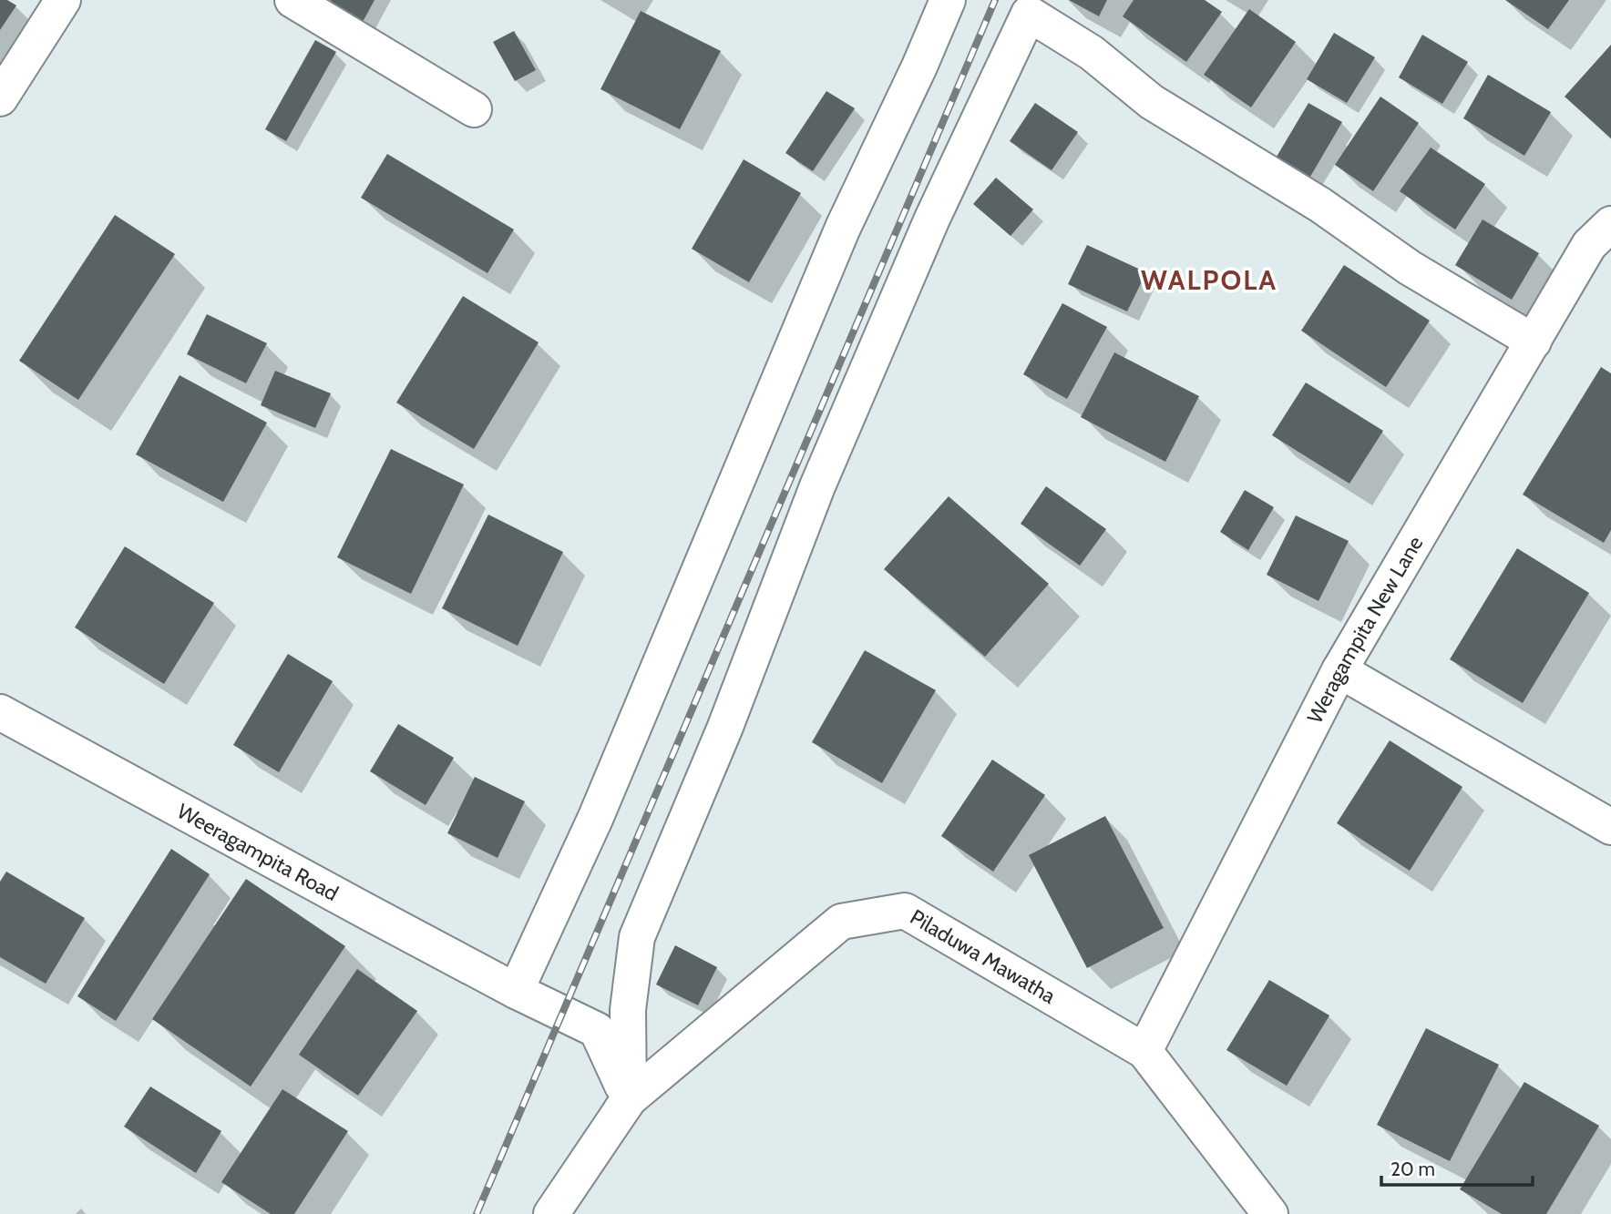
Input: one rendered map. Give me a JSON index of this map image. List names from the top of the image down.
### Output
{
  "streets": {
    "street": ["Weragampita New Lane", "Weeragampita Road", "Piladuwa Mawatha"]
  },
  "crossings": [
    ["Weragampita New Lane", "Piladuwa Mawatha"],
    ["Weeragampita Road", "Piladuwa Mawatha"]
  ],
  "districts": ["WALPOLA"],
  "scale_bar": "20 m"
}
